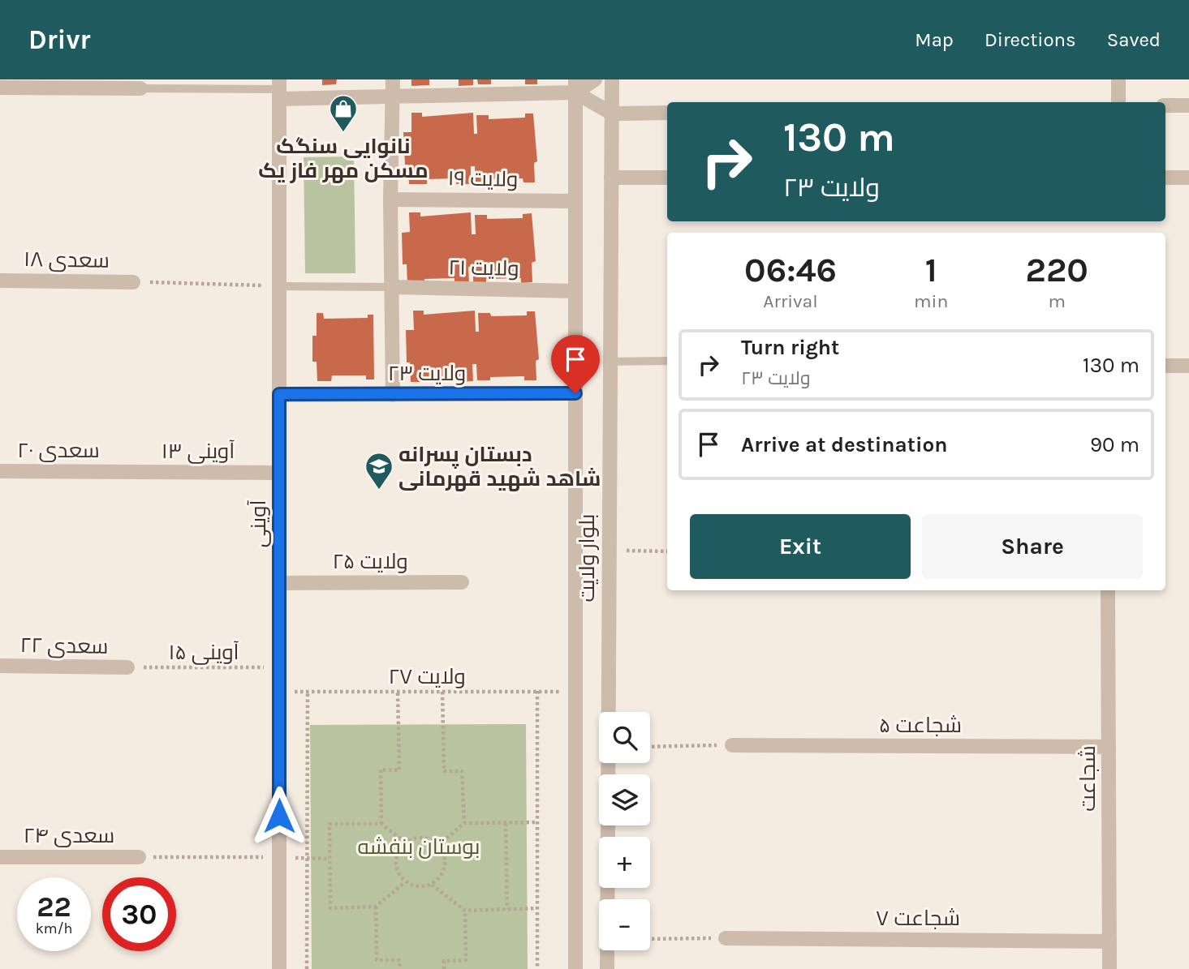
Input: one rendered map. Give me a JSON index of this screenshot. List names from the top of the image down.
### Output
{
  "streets": {
    "street": [
      "ولایت ۱۹",
      "سعدی ۱۸",
      "ولایت ۲۱",
      "ولایت ۲۳",
      "سعدی ۲۰",
      "آوینی ۱۳",
      "آوینی",
      "بلوار ولایت",
      "ولایت ۲۵",
      "سعدی ۲۲",
      "شجاعت ۵",
      "شجاعت",
      "سعدی ۲۴",
      "شجاعت ۷"
    ],
    "path": ["آوینی ۱۵", "ولایت ۲۷"]
  },
  "crossings": [
    ["ولایت ۱۹", "بلوار ولایت"],
    ["ولایت ۲۱", "بلوار ولایت"],
    ["ولایت ۲۳", "آوینی"],
    ["ولایت ۲۳", "بلوار ولایت"],
    ["سعدی ۲۰", "آوینی ۱۳"],
    ["آوینی ۱۳", "آوینی"],
    ["آوینی", "ولایت ۲۵"],
    ["آوینی", "آوینی ۱۵"],
    ["آوینی", "ولایت ۲۷"],
    ["بلوار ولایت", "ولایت ۲۷"],
    ["سعدی ۲۲", "آوینی ۱۵"],
    ["شجاعت ۵", "شجاعت"],
    ["شجاعت", "شجاعت ۷"]
  ],
  "parks": ["بوستان بنفشه"],
  "places": {
    "shop": ["نانوایی سنگک مسکن مهر فاز یک"],
    "school or university": ["دبستان پسرانه شاهد شهید قهرمانی"]
  },
  "page": {
    "header": "Drivr",
    "nav": ["Map", "Directions", "Saved"],
    "turn": ["130 m", "ولایت ۲۳"],
    "eta": [
      "06:46",
      "Arrival",
      "1",
      "min",
      "220",
      "m"
    ],
    "list": [
      {
        "name": "Turn right",
        "note": "ولایت ۲۳",
        "value": "130 m"
      },
      {
        "name": "Arrive at destination",
        "value": "90 m"
      }
    ],
    "buttons": ["Exit", "Share"],
    "map_buttons": ["+", "−"],
    "speed": "22 km/h",
    "limit": "30"
  }
}
